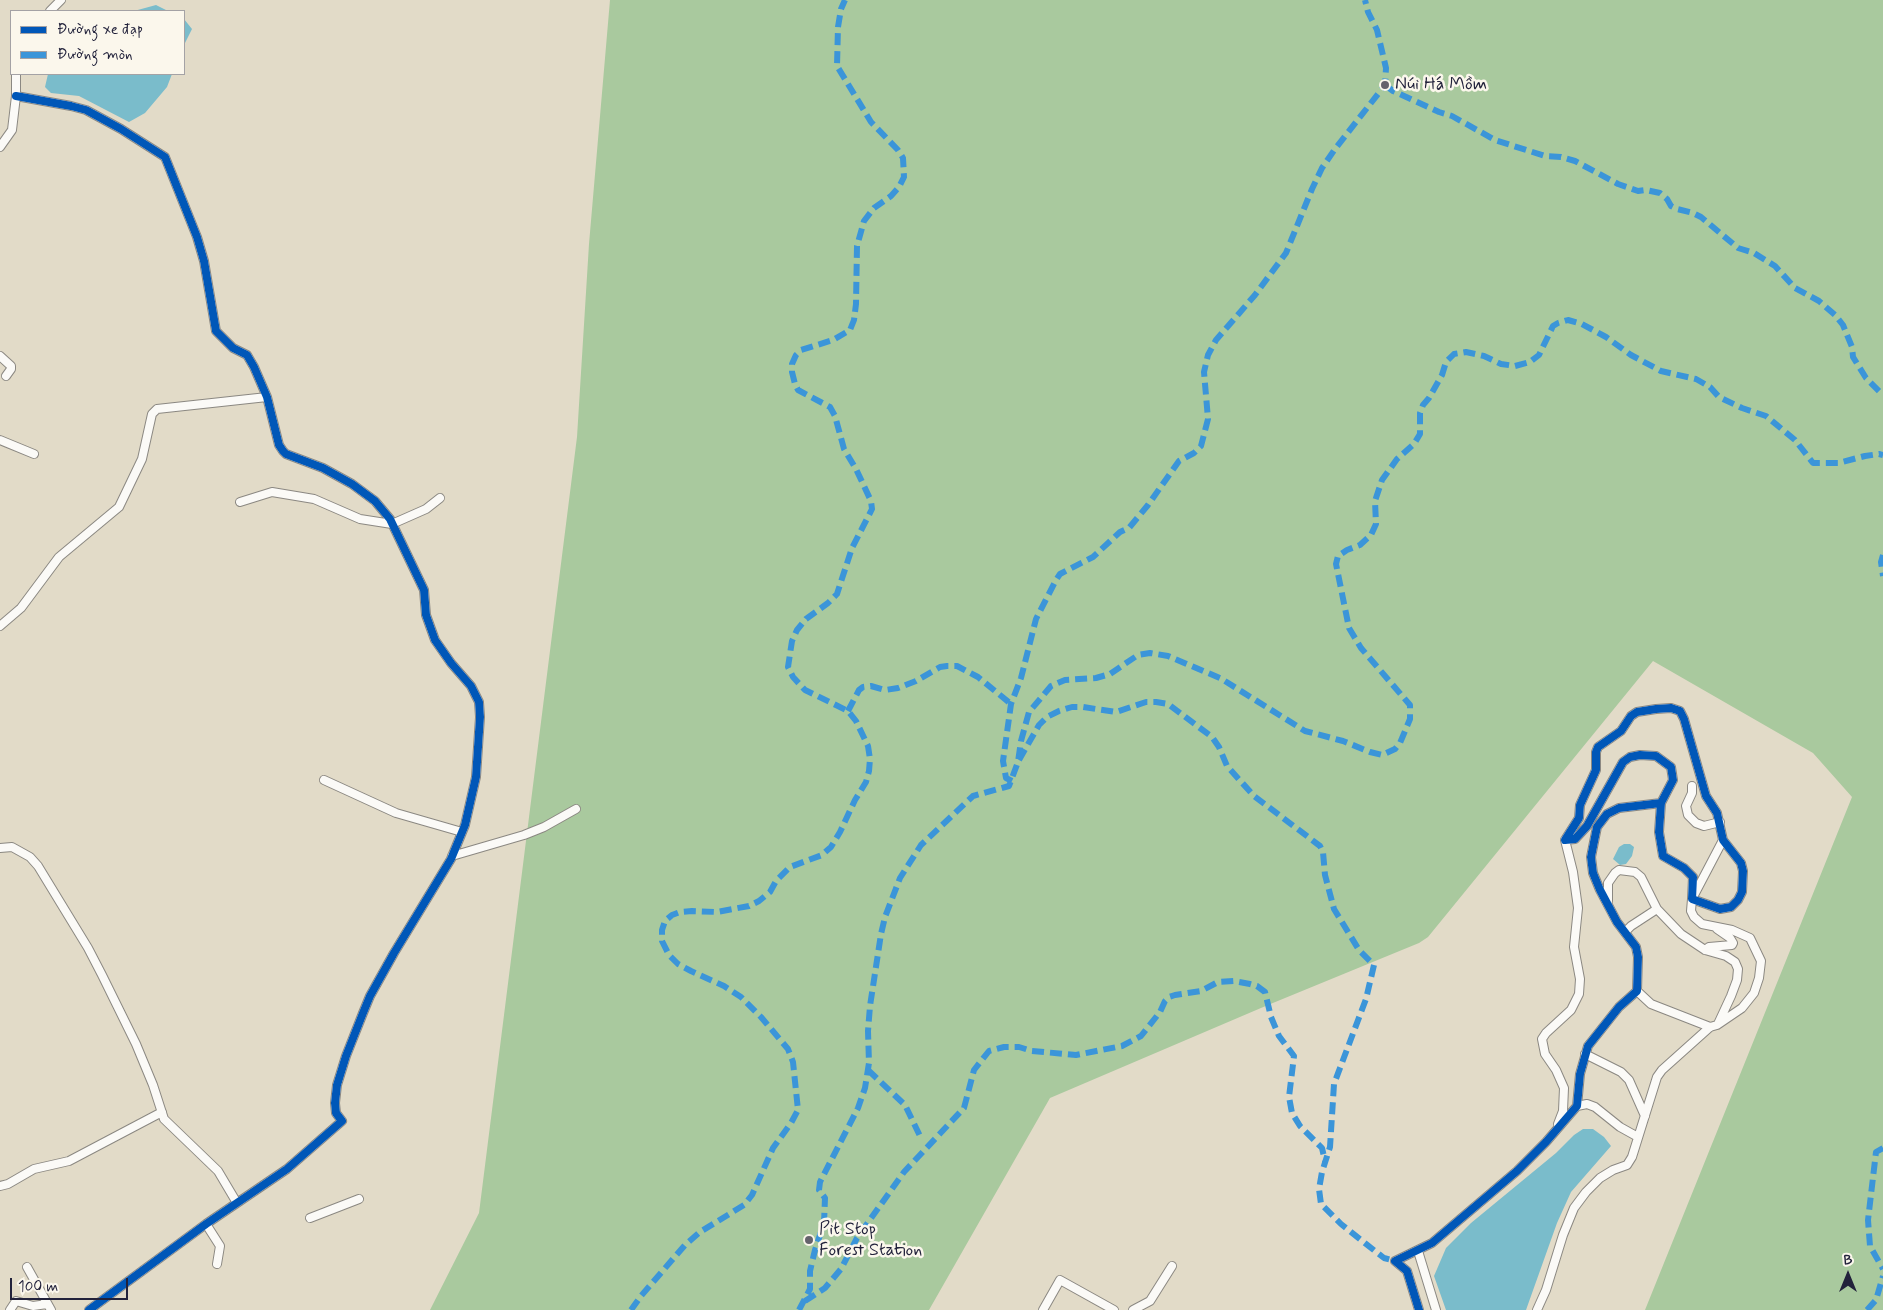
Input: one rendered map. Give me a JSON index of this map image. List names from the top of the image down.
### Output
{
  "places": ["Núi Há Mồm", "Pit Stop Forest Station"],
  "legend": ["Đường xe đạp", "Đường mòn"],
  "scale_bar": "100 m",
  "north": "top"
}
